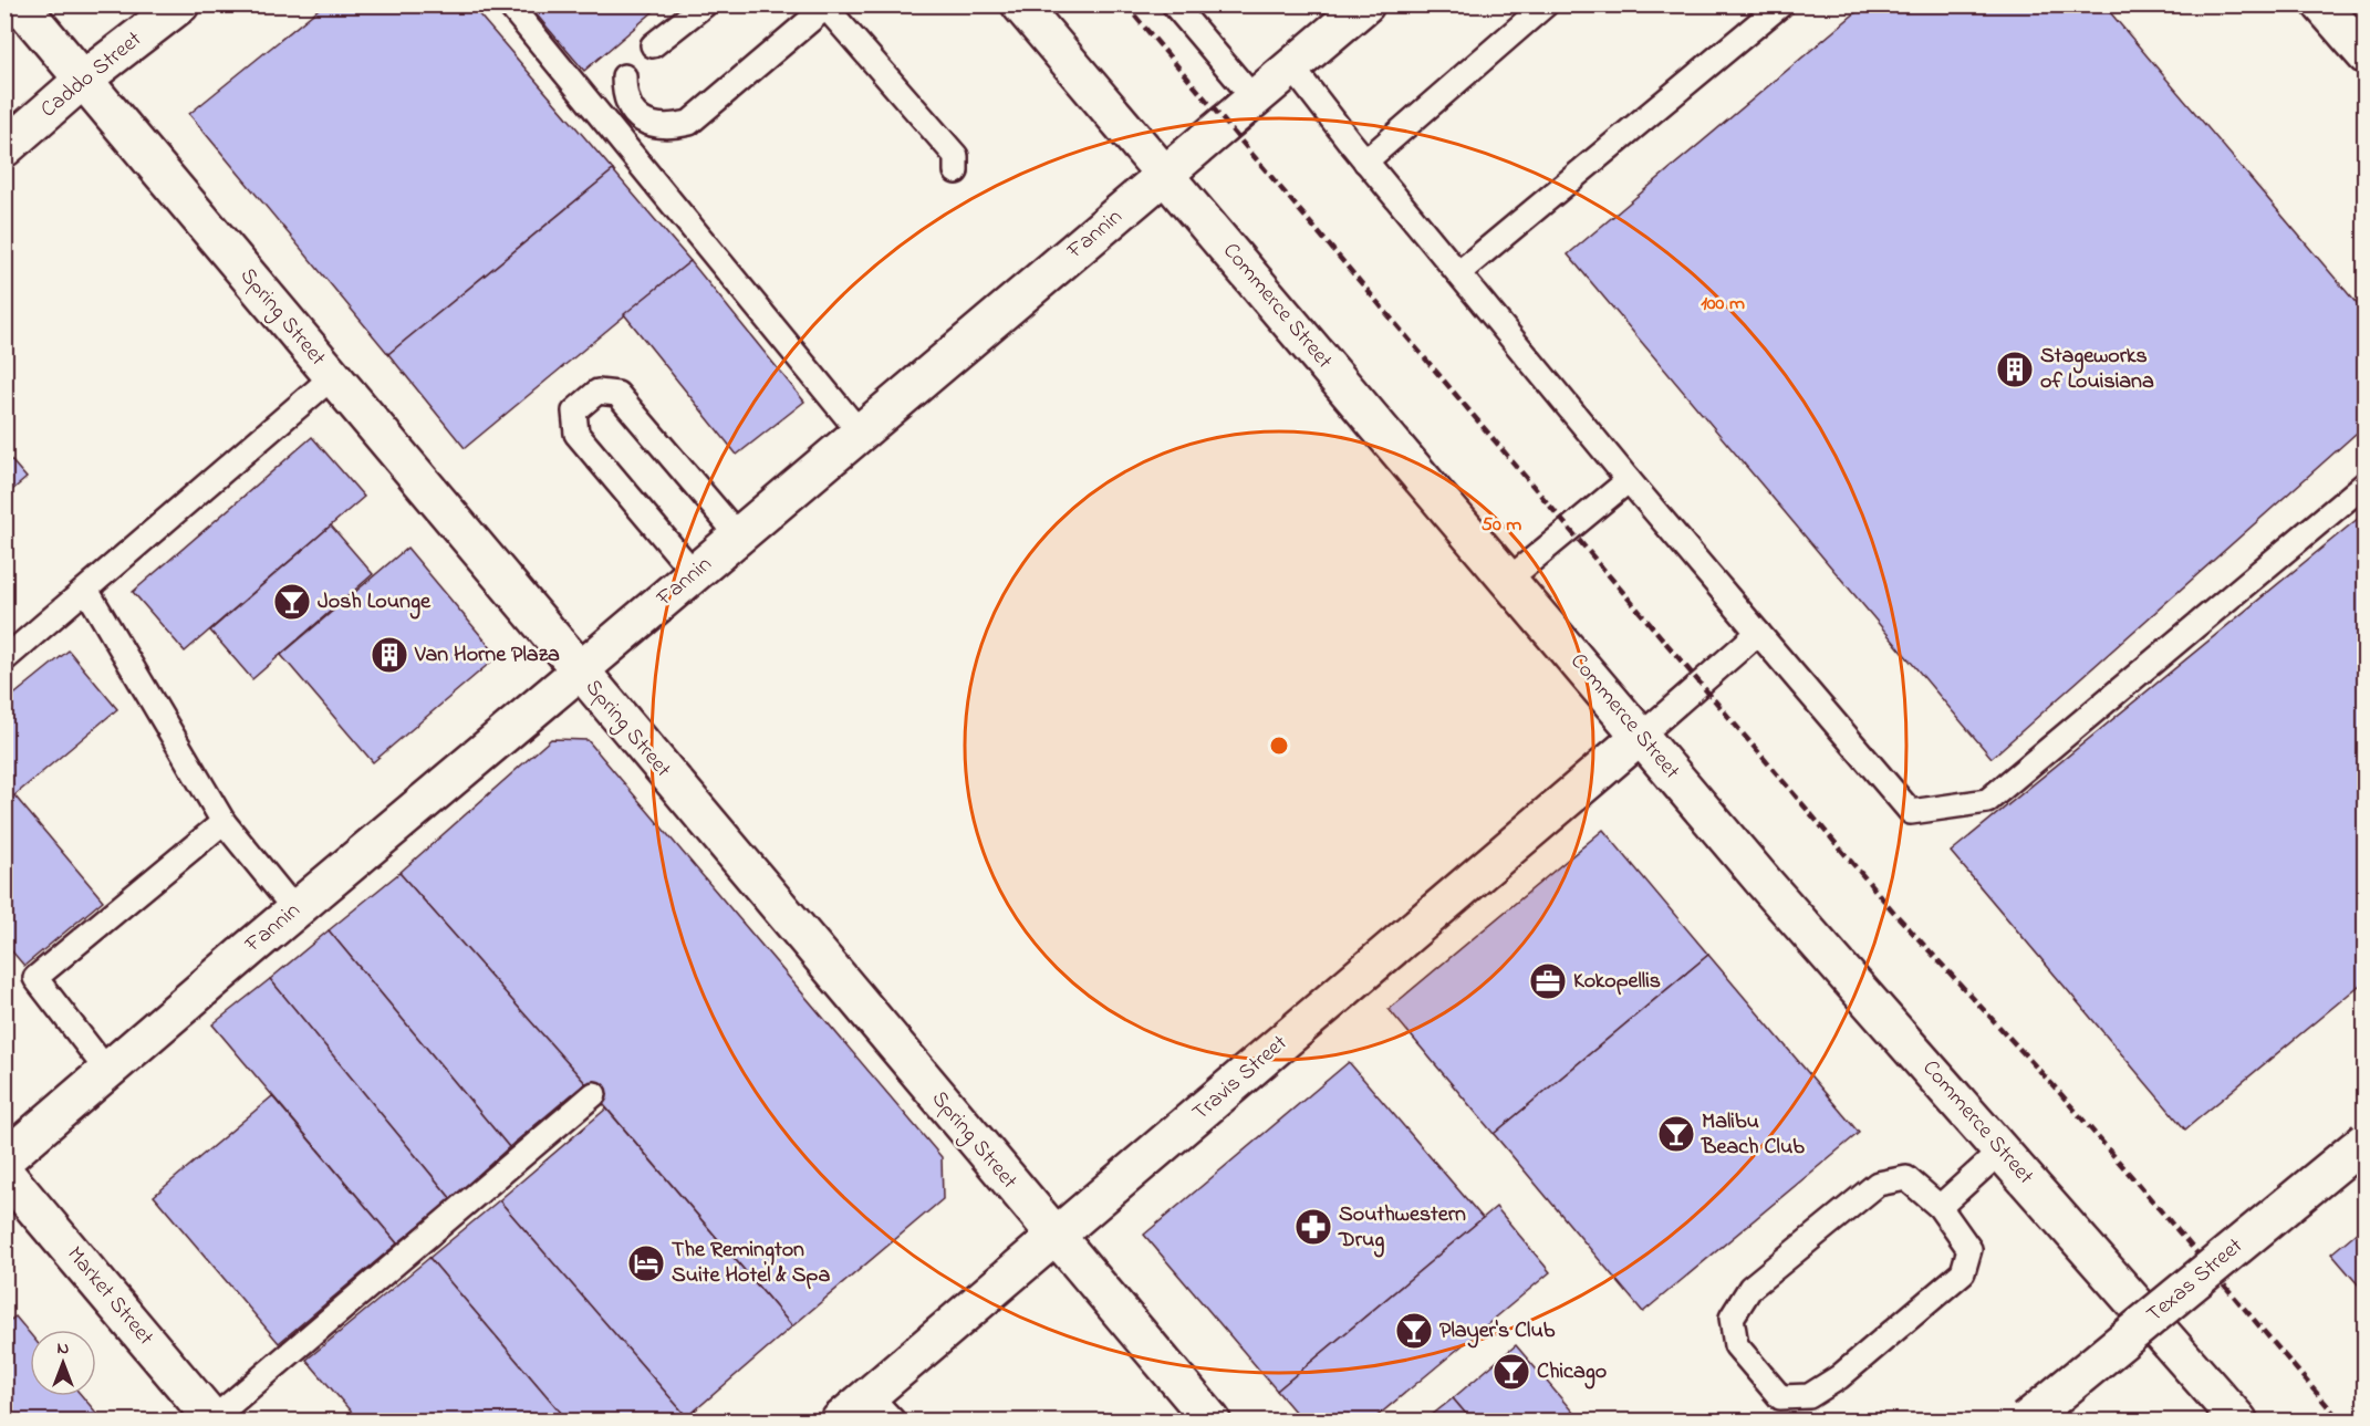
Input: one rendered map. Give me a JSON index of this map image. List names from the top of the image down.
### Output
{
  "streets": {
    "street": [
      "Caddo Street",
      "Fannin",
      "Commerce Street",
      "Spring Street",
      "Travis Street",
      "Texas Street",
      "Market Street"
    ]
  },
  "crossings": [
    ["Caddo Street", "Spring Street"],
    ["Fannin", "Commerce Street"],
    ["Fannin", "Spring Street"],
    ["Commerce Street", "Travis Street"],
    ["Spring Street", "Travis Street"]
  ],
  "places": {
    "building": ["Stageworks of Louisiana", "Van Horne Plaza"],
    "bar": [
      "Josh Lounge",
      "Malibu Beach Club",
      "Player's Club",
      "Chicago"
    ],
    "office": ["Kokopellis"],
    "pharmacy": ["Southwestern Drug"],
    "hotel": ["The Remington Suite Hotel & Spa"]
  },
  "north": "top",
  "rings": ["100 m", "50 m"]
}
